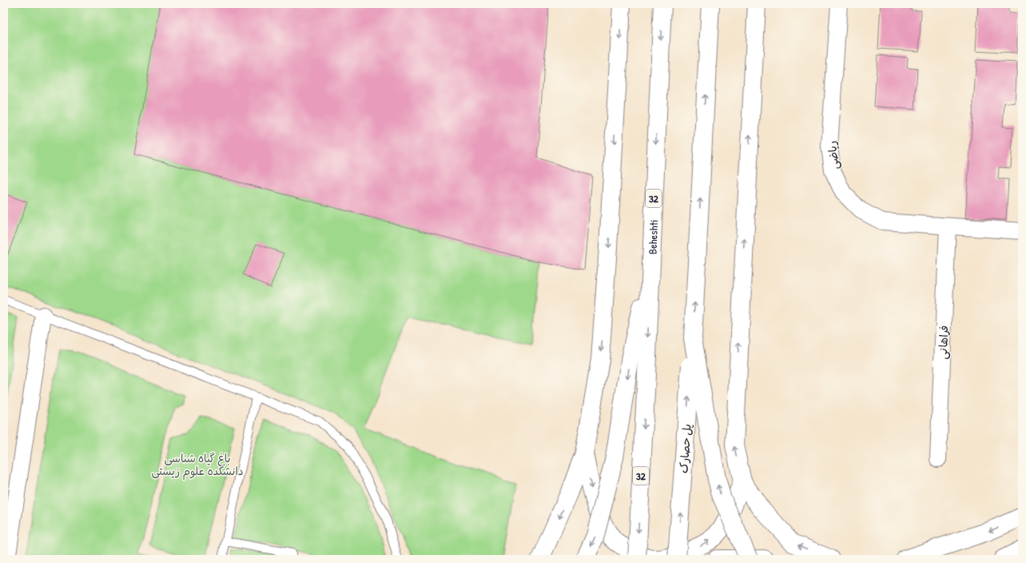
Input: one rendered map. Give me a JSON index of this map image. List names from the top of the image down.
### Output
{
  "streets": {
    "main road": ["32", "Beheshti", "پل حصارک"],
    "street": ["ریاضی", "فراهانی"]
  },
  "crossings": [
    ["ریاضی", "فراهانی"]
  ],
  "parks": ["باغ گیاه شناسی دانشکده علوم زیستی"]
}
